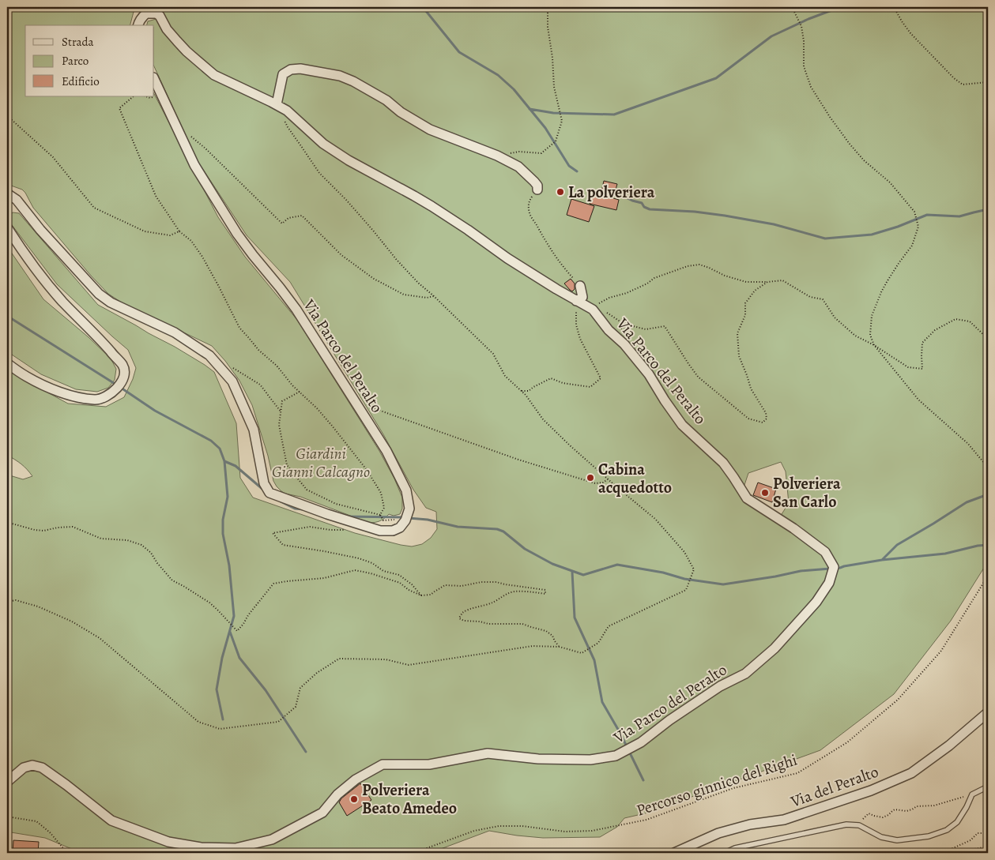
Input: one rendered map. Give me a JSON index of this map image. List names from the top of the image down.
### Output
{
  "streets": {
    "street": ["Via Parco del Peralto", "Via del Peralto"],
    "path": ["Percorso ginnico del Righi"]
  },
  "parks": ["Giardini Gianni Calcagno"],
  "places": [
    "La polveriera",
    "Cabina acquedotto",
    "Polveriera San Carlo",
    "Polveriera Beato Amedeo"
  ],
  "legend": ["Strada", "Parco", "Edificio"]
}
